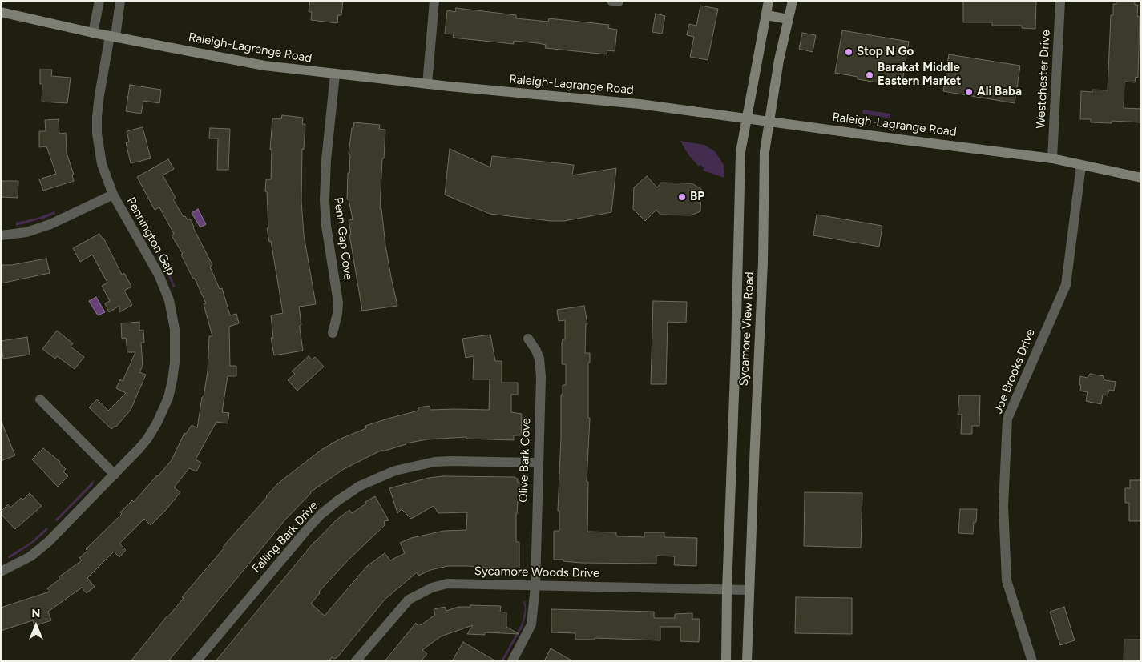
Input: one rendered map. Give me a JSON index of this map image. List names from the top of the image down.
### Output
{
  "streets": {
    "main road": ["Raleigh-Lagrange Road", "Sycamore View Road"],
    "street": [
      "Westchester Drive",
      "Pennington Gap",
      "Penn Gap Cove",
      "Joe Brooks Drive",
      "Olive Bark Cove",
      "Falling Bark Drive",
      "Sycamore Woods Drive"
    ]
  },
  "crossings": [
    ["Raleigh-Lagrange Road", "Westchester Drive"],
    ["Raleigh-Lagrange Road", "Pennington Gap"],
    ["Raleigh-Lagrange Road", "Penn Gap Cove"],
    ["Raleigh-Lagrange Road", "Sycamore View Road"],
    ["Raleigh-Lagrange Road", "Joe Brooks Drive"],
    ["Sycamore View Road", "Sycamore Woods Drive"],
    ["Olive Bark Cove", "Falling Bark Drive"],
    ["Olive Bark Cove", "Sycamore Woods Drive"]
  ],
  "places": [
    "Stop N Go",
    "Barakat Middle Eastern Market",
    "Ali Baba",
    "BP"
  ],
  "north": "top"
}
